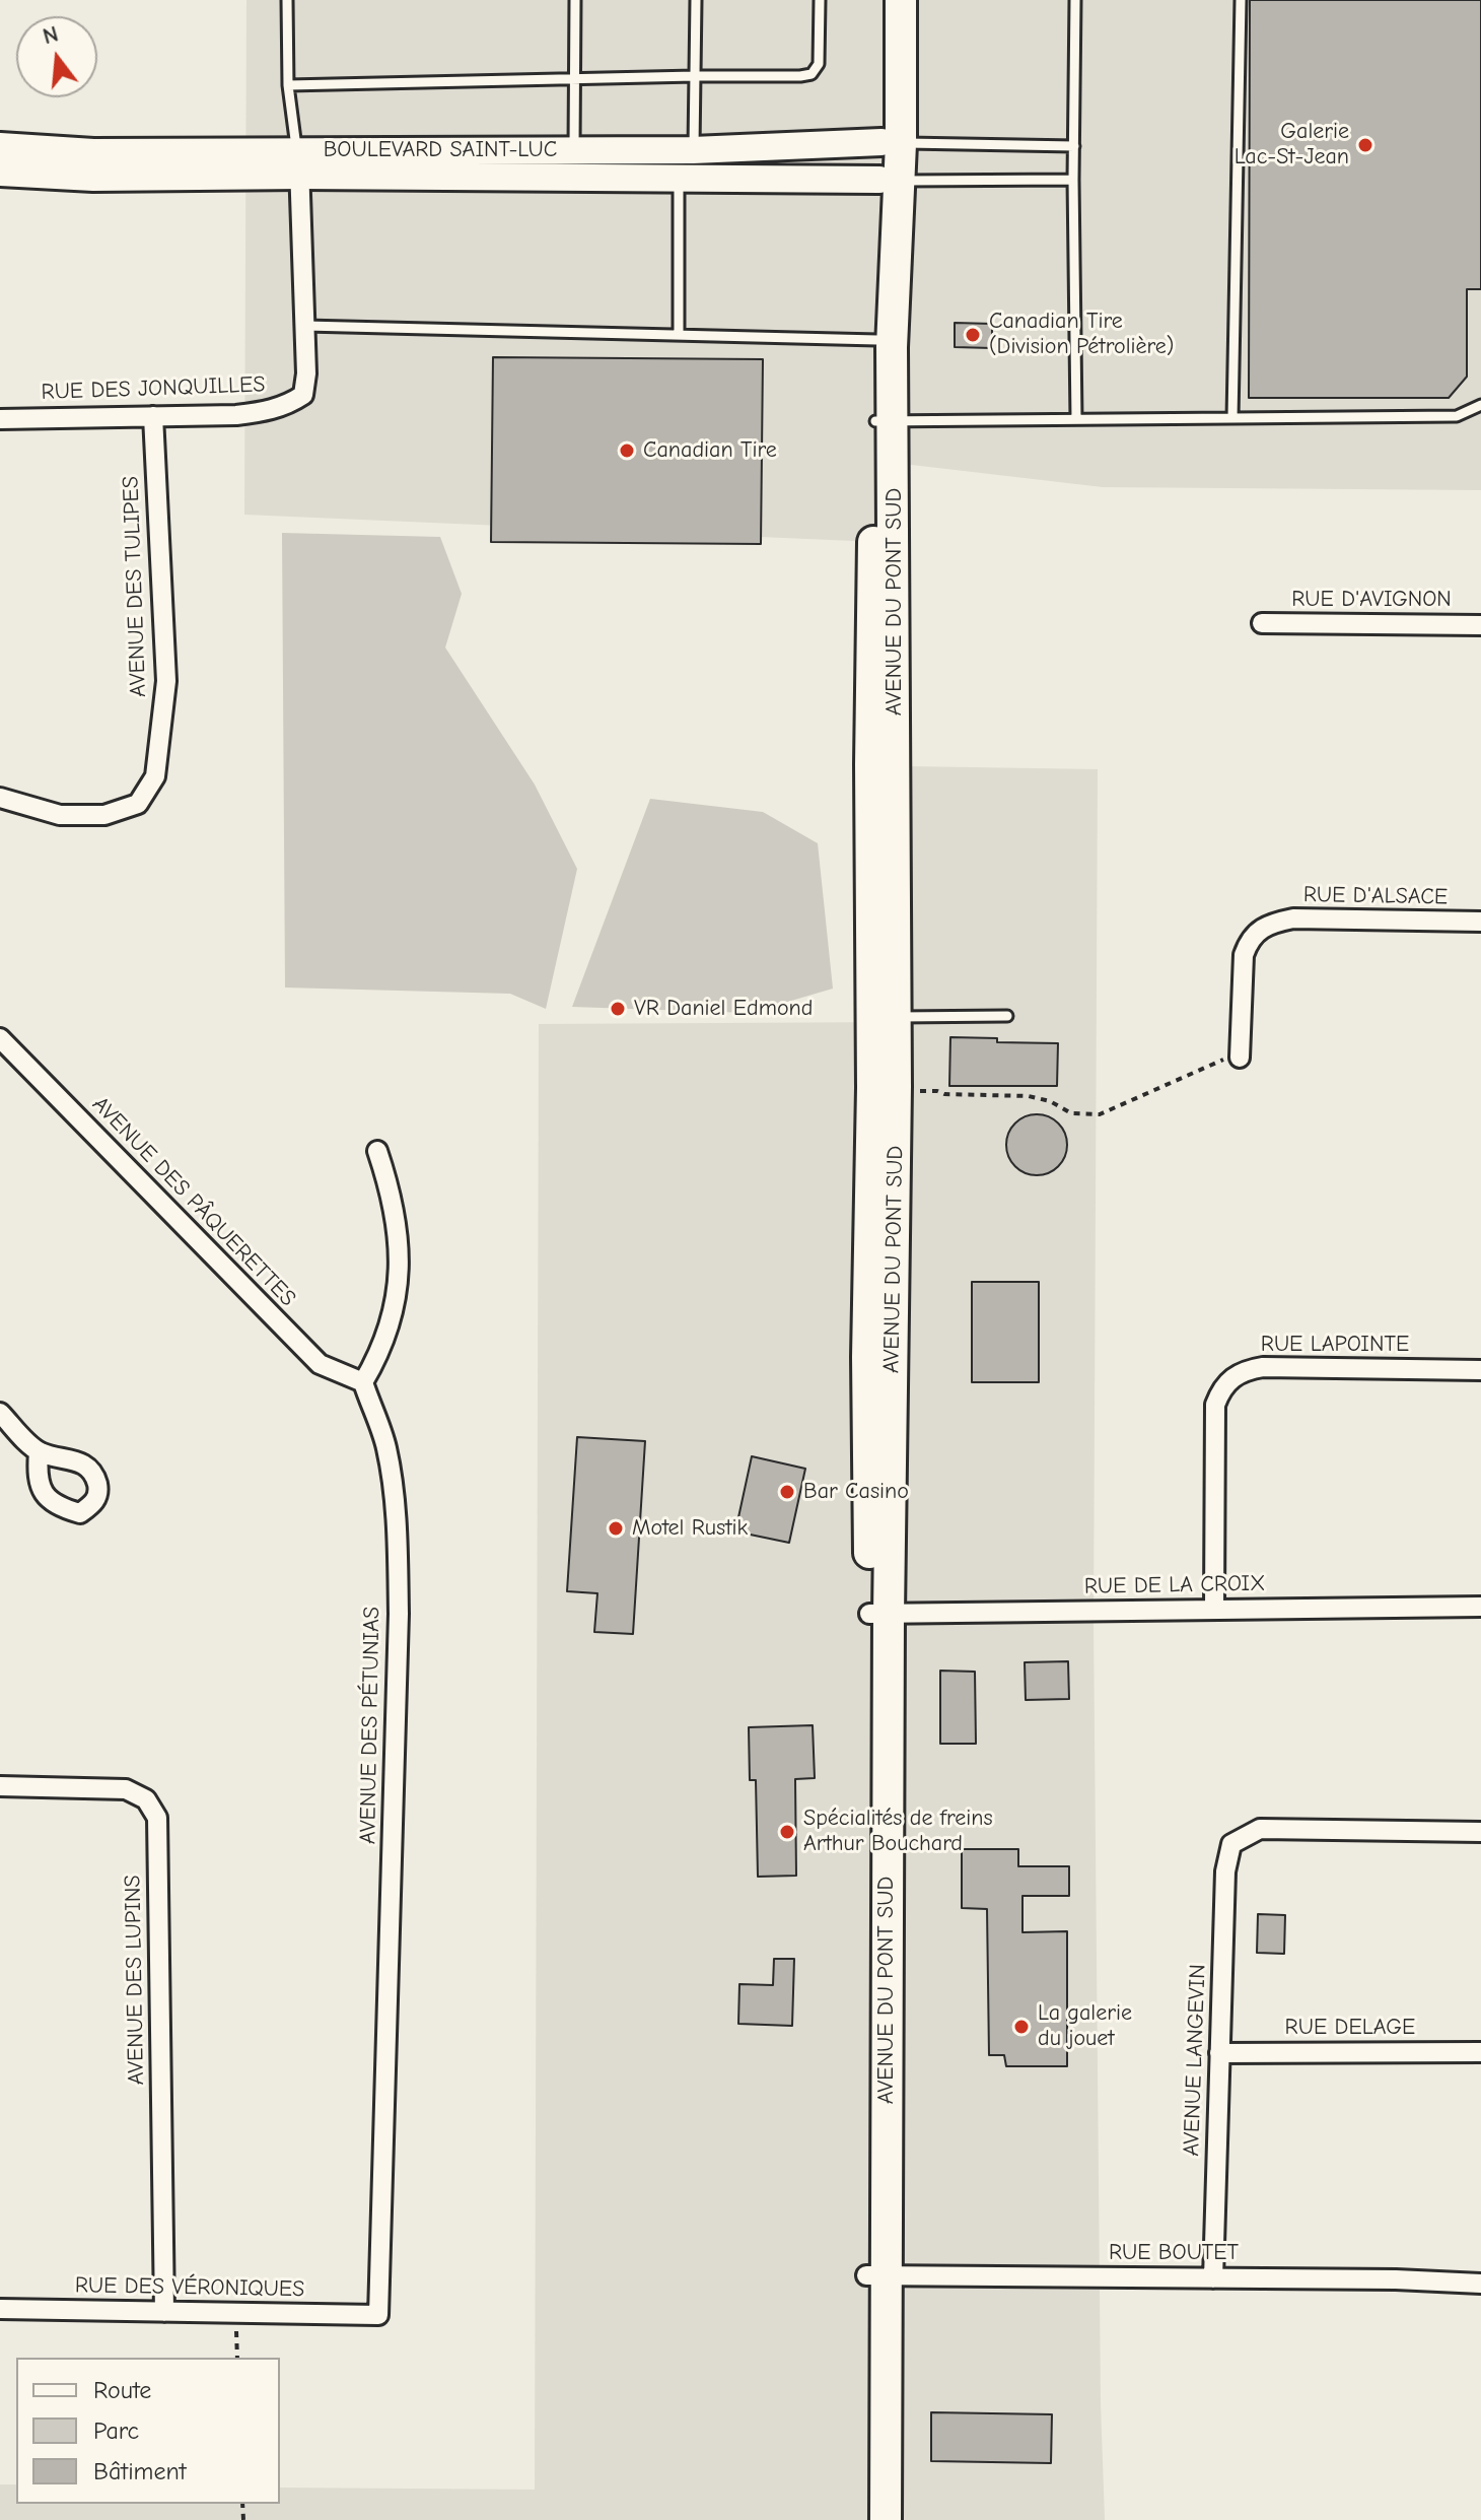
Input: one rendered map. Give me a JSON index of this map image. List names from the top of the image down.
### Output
{
  "streets": {
    "main road": ["AVENUE DU PONT SUD"],
    "street": [
      "BOULEVARD SAINT-LUC",
      "RUE DES JONQUILLES",
      "AVENUE DES TULIPES",
      "RUE D'AVIGNON",
      "RUE D'ALSACE",
      "AVENUE DES PÂQUERETTES",
      "RUE LAPOINTE",
      "RUE DE LA CROIX",
      "AVENUE DES PÉTUNIAS",
      "AVENUE DES LUPINS",
      "RUE DELAGE",
      "AVENUE LANGEVIN",
      "RUE BOUTET",
      "RUE DES VÉRONIQUES"
    ]
  },
  "crossings": [
    ["BOULEVARD SAINT-LUC", "RUE DES JONQUILLES"],
    ["BOULEVARD SAINT-LUC", "AVENUE DU PONT SUD"],
    ["RUE DES JONQUILLES", "AVENUE DES TULIPES"],
    ["AVENUE DU PONT SUD", "RUE DE LA CROIX"],
    ["AVENUE DU PONT SUD", "RUE BOUTET"],
    ["AVENUE DES PÂQUERETTES", "AVENUE DES PÉTUNIAS"],
    ["RUE LAPOINTE", "RUE DE LA CROIX"],
    ["AVENUE DES PÉTUNIAS", "RUE DES VÉRONIQUES"],
    ["AVENUE DES LUPINS", "RUE DES VÉRONIQUES"],
    ["RUE DELAGE", "AVENUE LANGEVIN"],
    ["AVENUE LANGEVIN", "RUE BOUTET"]
  ],
  "places": [
    "Galerie Lac-St-Jean",
    "Canadian Tire (Division Pétrolière)",
    "Canadian Tire",
    "VR Daniel Edmond",
    "Bar Casino",
    "Motel Rustik",
    "Spécialités de freins Arthur Bouchard",
    "La galerie du jouet"
  ],
  "legend": ["Route", "Parc", "Bâtiment"],
  "north": "top"
}
